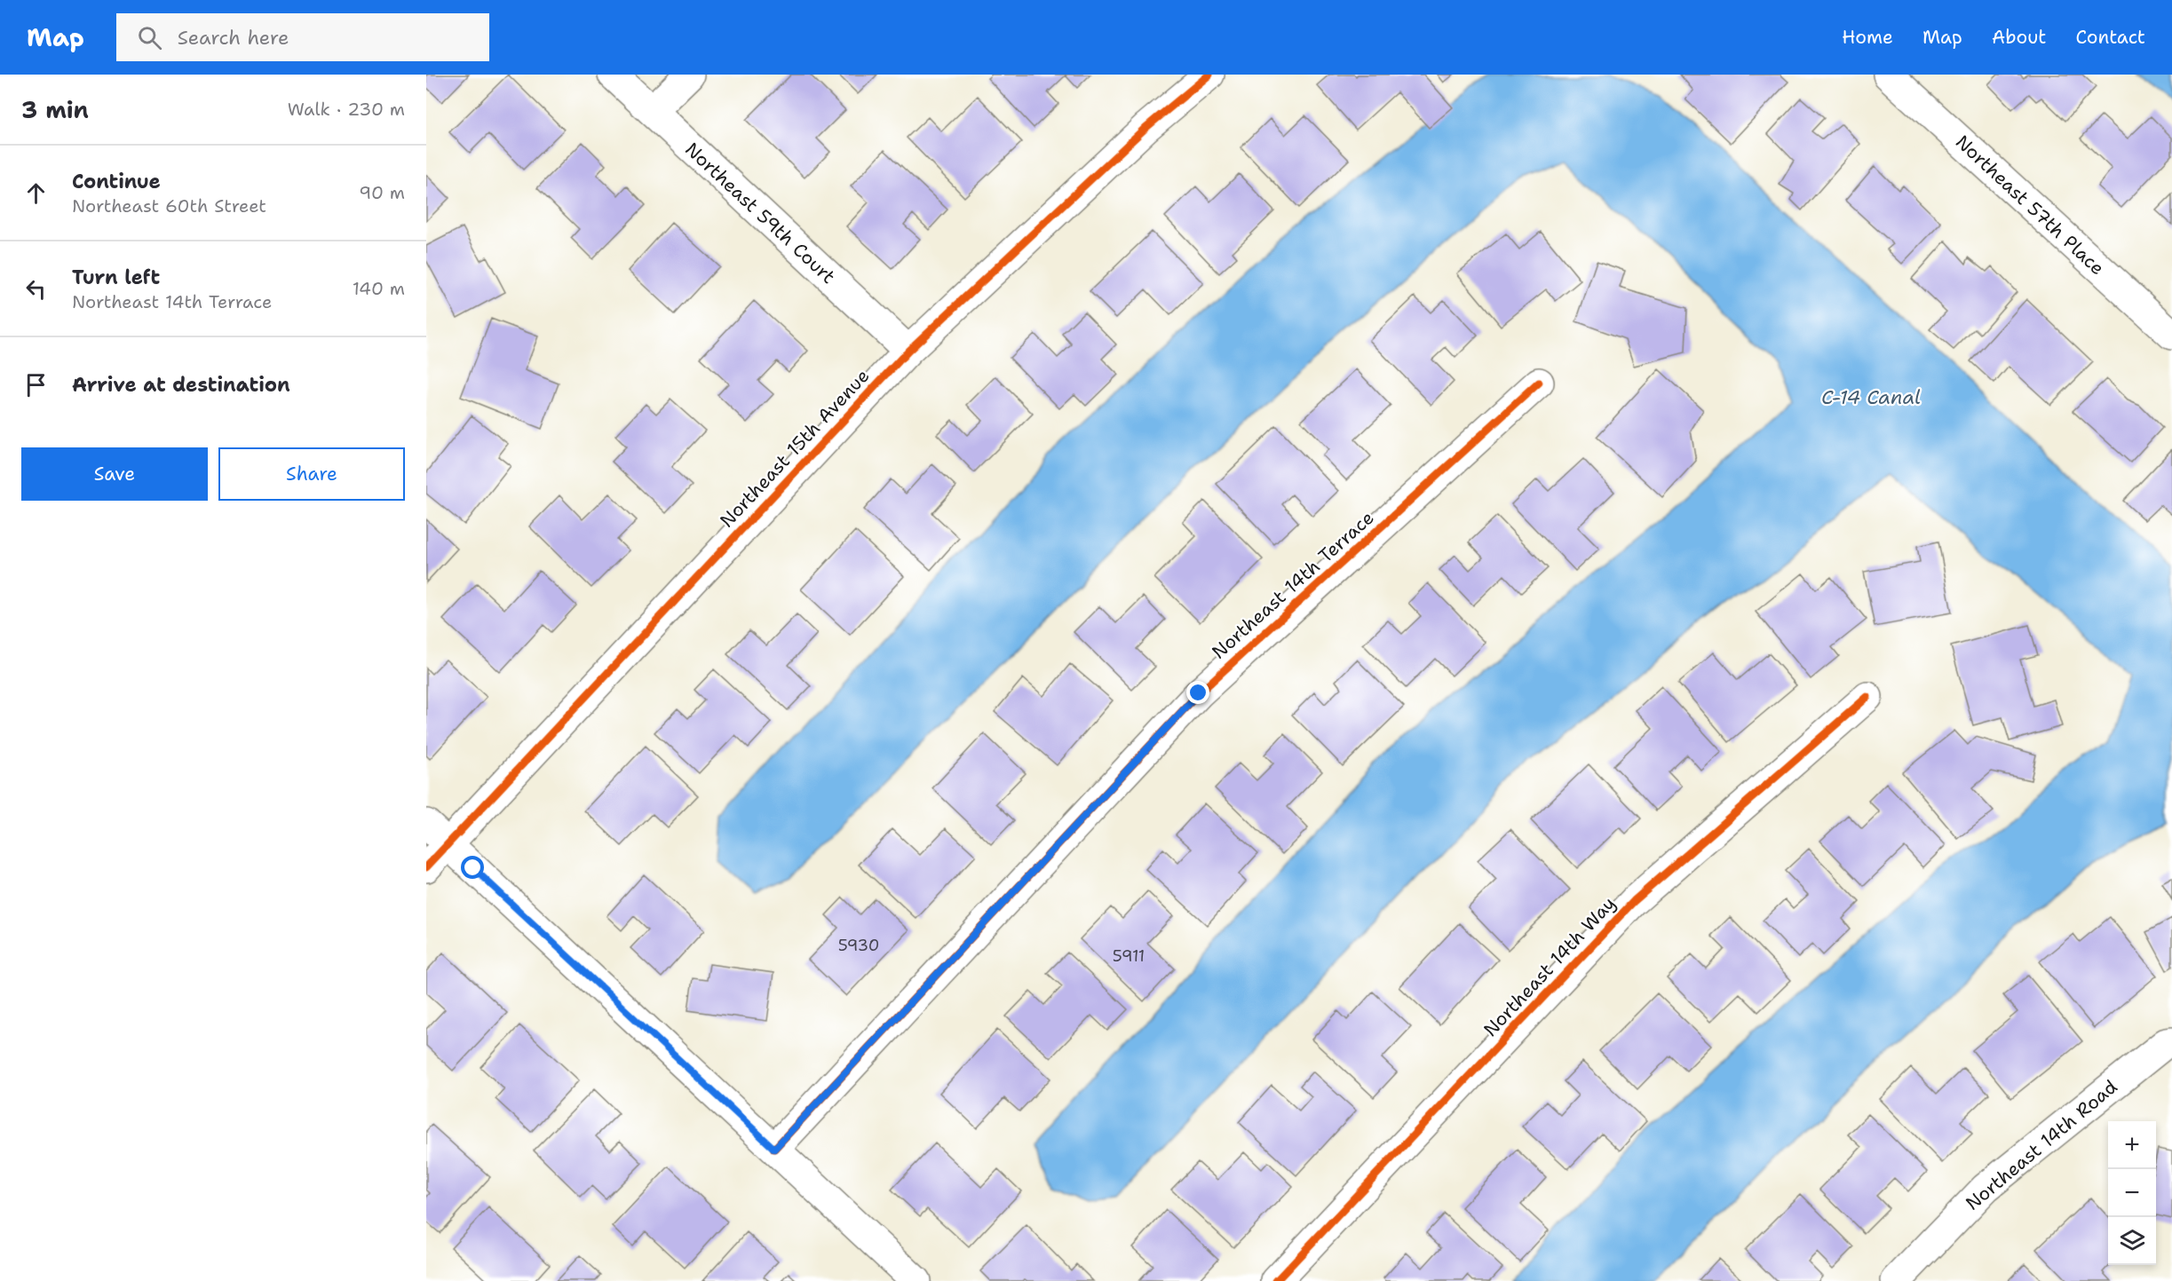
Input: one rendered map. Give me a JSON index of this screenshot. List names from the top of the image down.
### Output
{
  "streets": {
    "street": [
      "Northeast 57th Place",
      "Northeast 59th Court",
      "Northeast 15th Avenue",
      "Northeast 14th Terrace",
      "Northeast 14th Way",
      "Northeast 14th Road"
    ]
  },
  "crossings": [
    ["Northeast 59th Court", "Northeast 15th Avenue"]
  ],
  "water": ["C-14 Canal"],
  "house_numbers": ["5930", "5911"],
  "page": {
    "header": "Map",
    "search": "Search here",
    "nav": [
      "Home",
      "Map",
      "About",
      "Contact"
    ],
    "heading": ["3 min", "Walk · 230 m"],
    "list": [
      ["Continue", "Northeast 60th Street", "90 m"],
      ["Turn left", "Northeast 14th Terrace", "140 m"],
      "Arrive at destination"
    ],
    "buttons": ["Save", "Share"],
    "map_buttons": ["+", "−"]
  }
}
